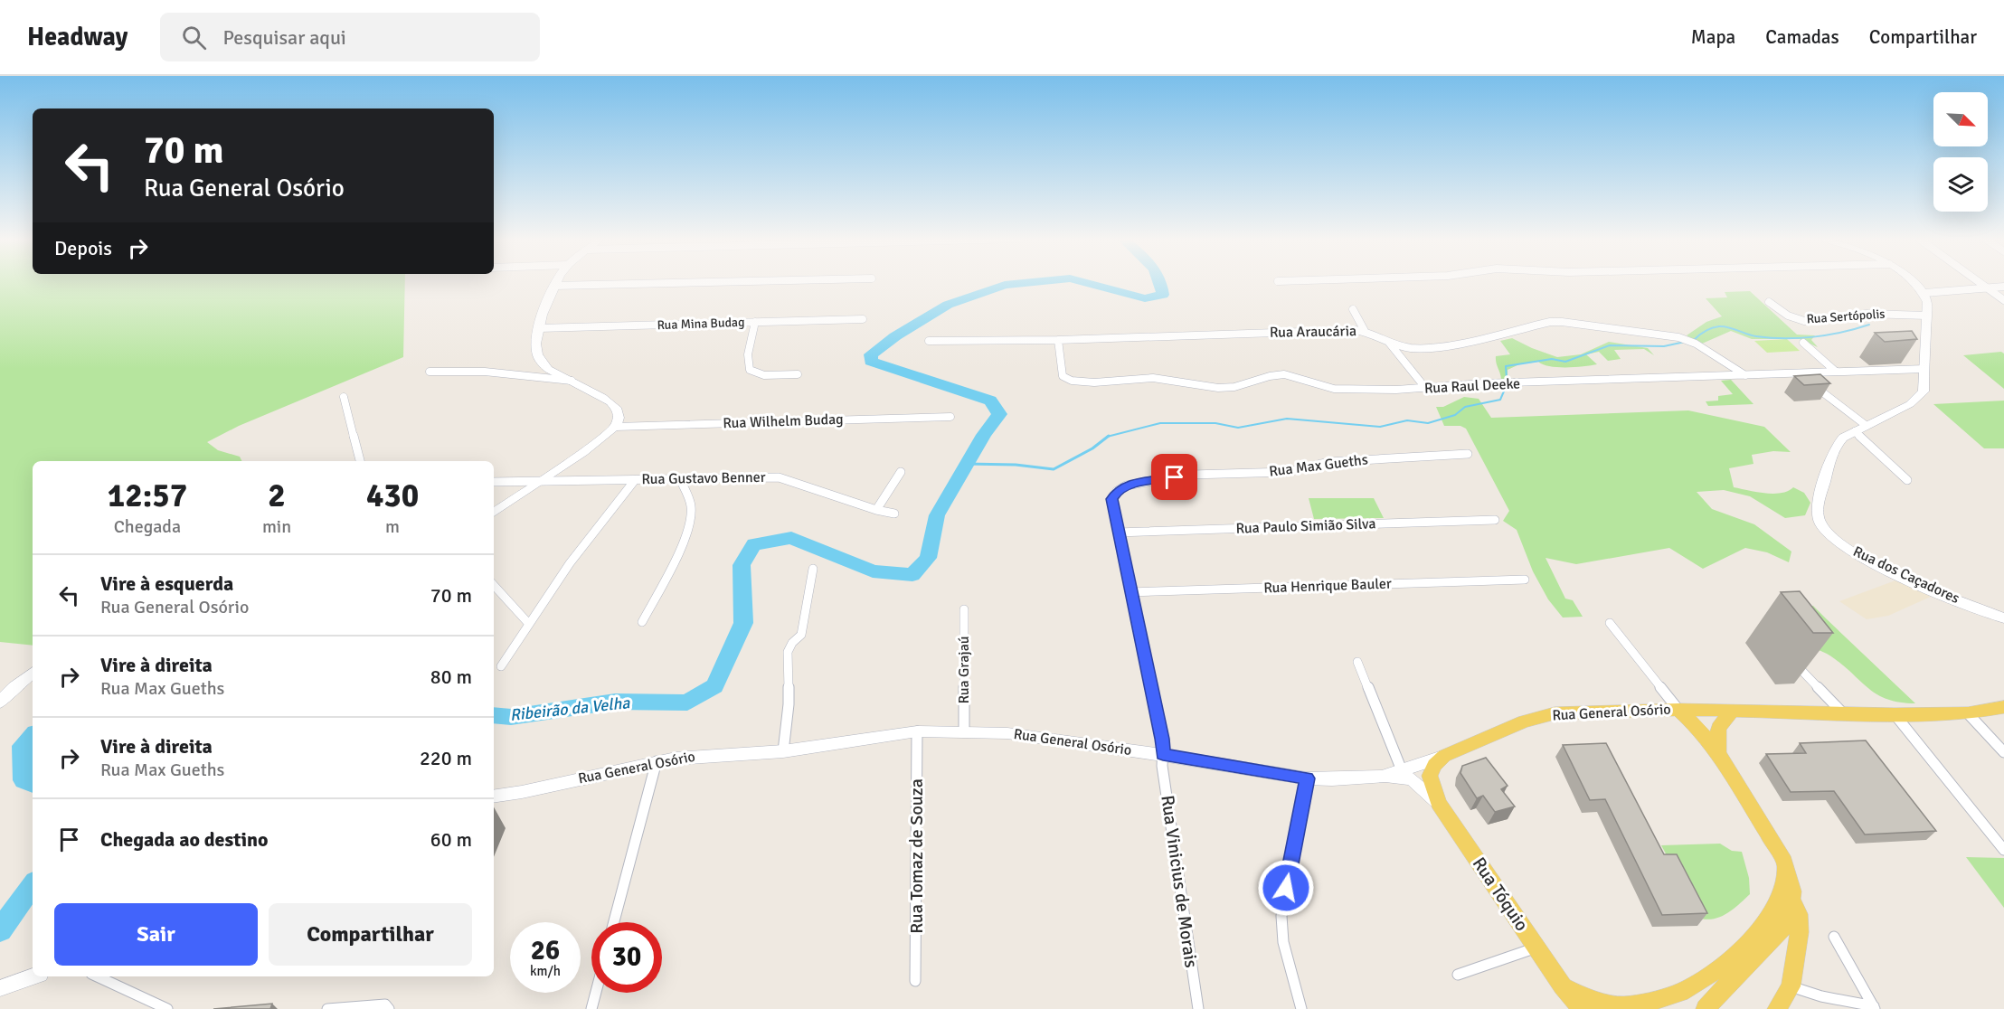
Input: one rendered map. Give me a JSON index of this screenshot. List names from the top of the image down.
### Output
{
  "streets": {
    "main road": ["Rua dos Caçadores", "Rua General Osório", "Rua Tóquio"],
    "street": [
      "Rua Sertópolis",
      "Rua Mina Budag",
      "Rua Araucária",
      "Rua Raul Deeke",
      "Rua Wilhelm Budag",
      "Rua Max Gueths",
      "Rua Gustavo Benner",
      "Rua Paulo Simião Silva",
      "Rua Henrique Bauler",
      "Rua Grajaú",
      "Rua Tomaz de Souza",
      "Rua Vinicius de Morais"
    ]
  },
  "crossings": [
    ["Rua Sertópolis", "Rua dos Caçadores"],
    ["Rua Araucária", "Rua Raul Deeke"],
    ["Rua Raul Deeke", "Rua dos Caçadores"],
    ["Rua Max Gueths", "Rua Paulo Simião Silva"],
    ["Rua Max Gueths", "Rua Henrique Bauler"],
    ["Rua Max Gueths", "Rua General Osório"],
    ["Rua Max Gueths", "Rua Vinicius de Morais"],
    ["Rua Grajaú", "Rua General Osório"],
    ["Rua General Osório", "Rua Tomaz de Souza"],
    ["Rua General Osório", "Rua Vinicius de Morais"],
    ["Rua General Osório", "Rua Tóquio"]
  ],
  "water": ["Ribeirão da Velha"],
  "north": "bottom right",
  "page": {
    "header": "Headway",
    "search": "Pesquisar aqui",
    "nav": ["Mapa", "Camadas", "Compartilhar"],
    "turn": ["70 m", "Rua General Osório"],
    "then": "Depois",
    "eta": [
      "12:57",
      "Chegada",
      "2",
      "min",
      "430",
      "m"
    ],
    "list": [
      {
        "name": "Vire à esquerda",
        "note": "Rua General Osório",
        "value": "70 m"
      },
      {
        "name": "Vire à direita",
        "note": "Rua Max Gueths",
        "value": "80 m"
      },
      {
        "name": "Vire à direita",
        "note": "Rua Max Gueths",
        "value": "220 m"
      },
      {
        "name": "Chegada ao destino",
        "value": "60 m"
      }
    ],
    "buttons": ["Sair", "Compartilhar"],
    "speed": "26 km/h",
    "limit": "30"
  }
}
